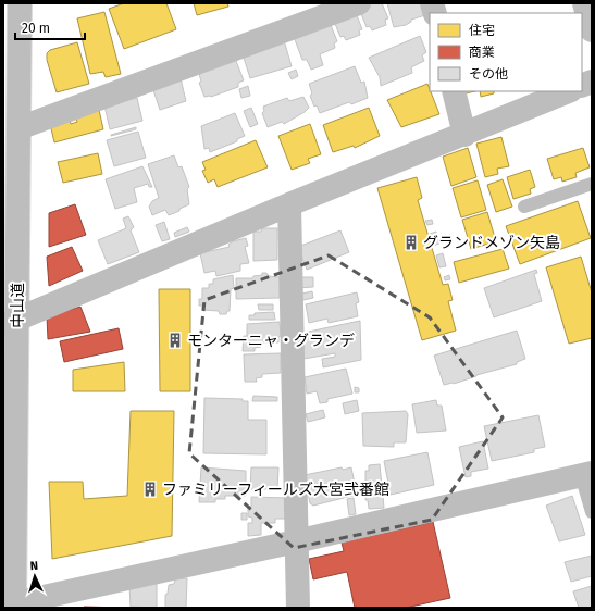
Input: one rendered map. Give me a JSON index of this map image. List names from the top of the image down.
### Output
{
  "streets": {
    "main road": ["中山道"]
  },
  "places": {
    "building": ["グランドメゾン矢島", "モンターニャ・グランデ", "ファミリーフィールズ大宮弐番館"]
  },
  "legend": ["住宅", "商業", "その他"],
  "scale_bar": "20 m",
  "north": "top"
}
